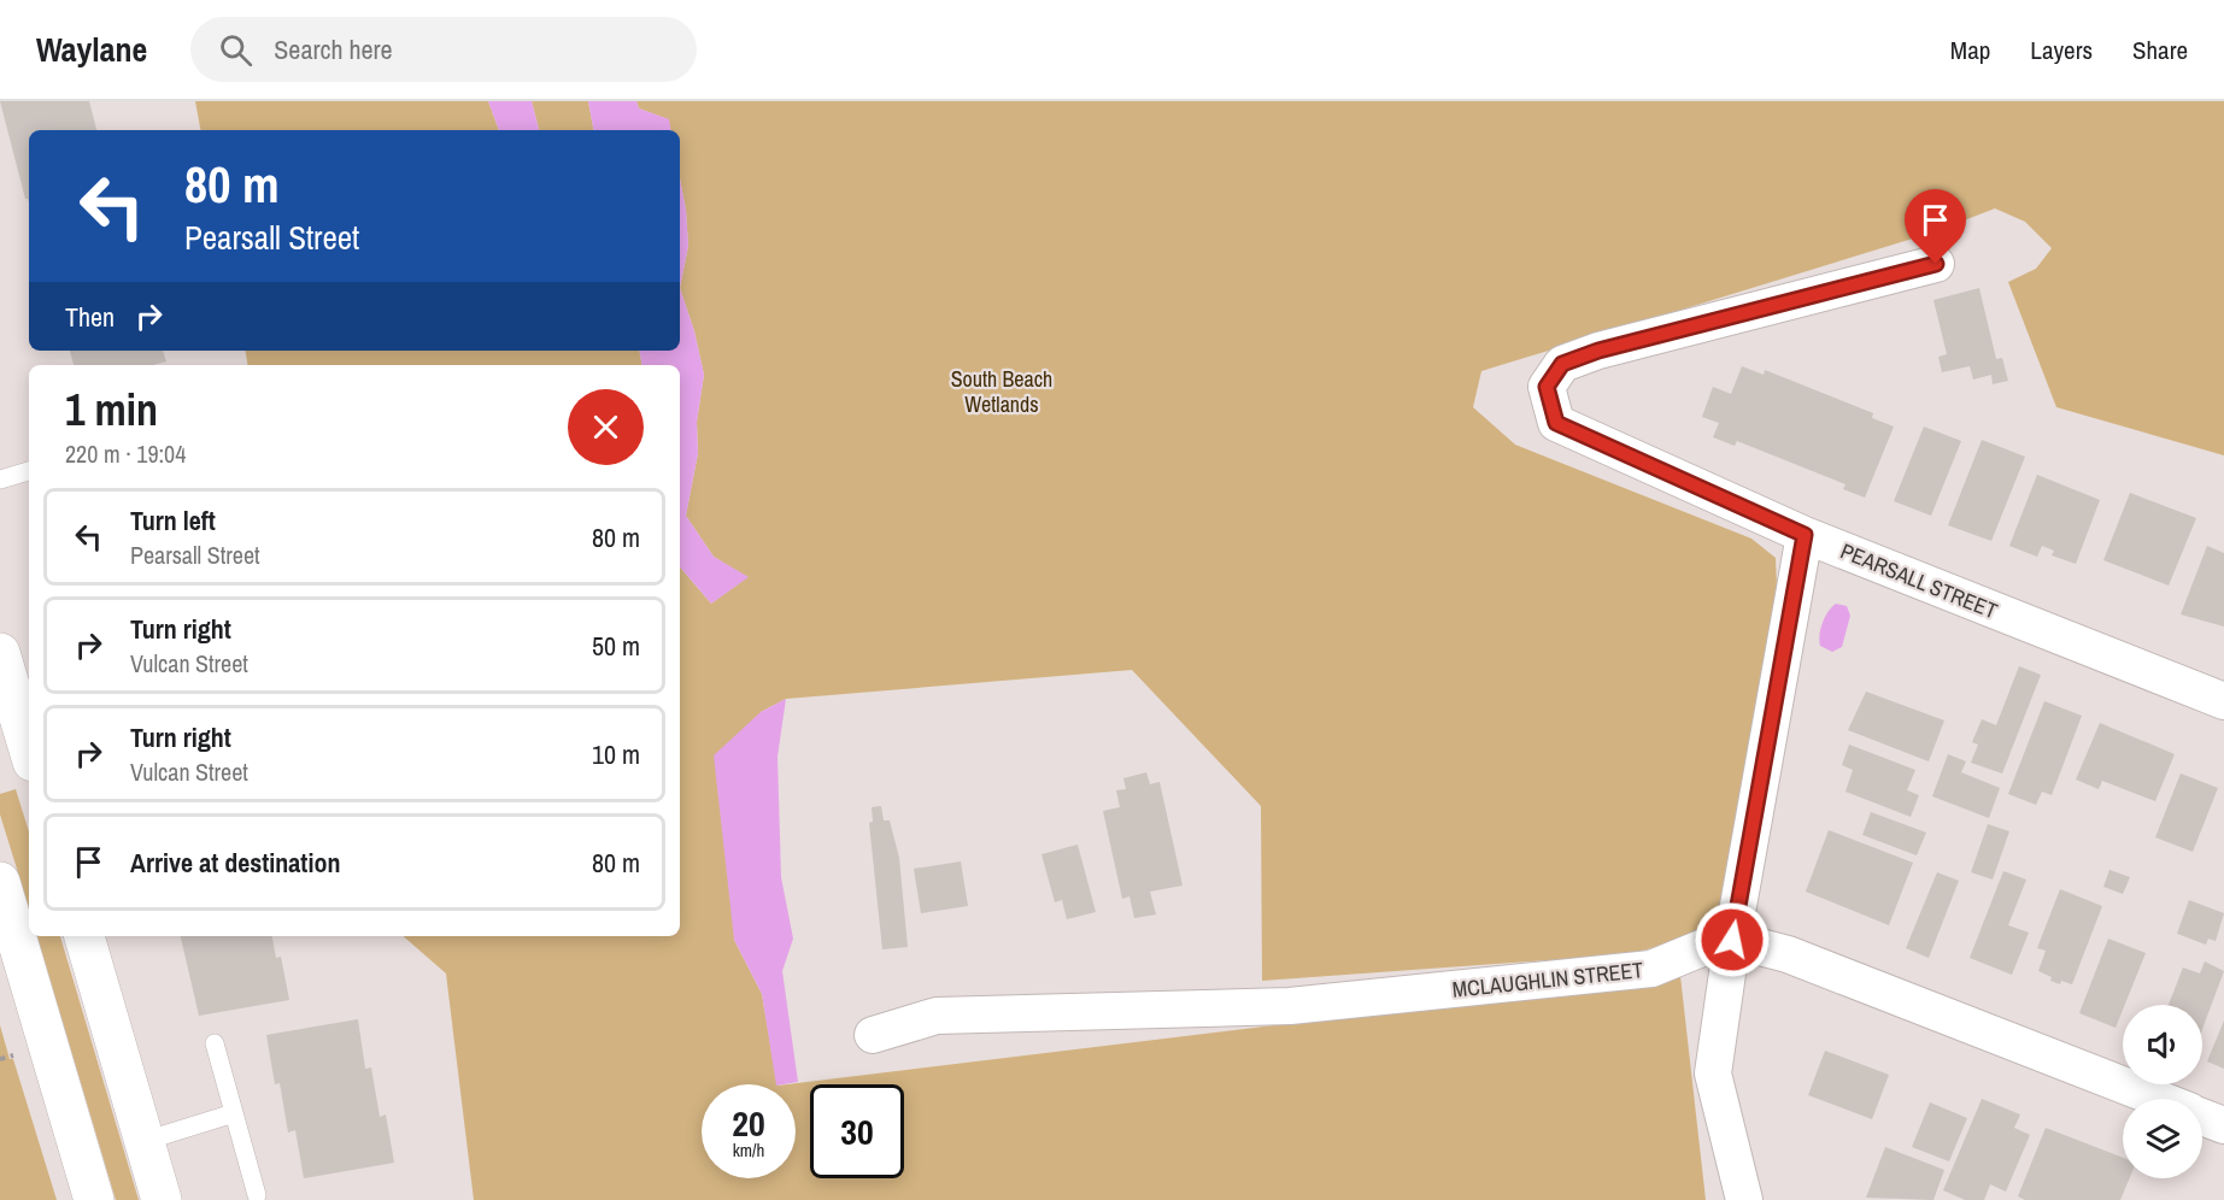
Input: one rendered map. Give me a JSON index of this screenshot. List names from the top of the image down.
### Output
{
  "streets": {
    "street": ["PEARSALL STREET", "MCLAUGHLIN STREET"]
  },
  "parks": ["South Beach Wetlands"],
  "page": {
    "header": "Waylane",
    "search": "Search here",
    "nav": ["Map", "Layers", "Share"],
    "turn": ["80 m", "Pearsall Street"],
    "then": "Then",
    "heading": ["1 min", "220 m · 19:04"],
    "list": [
      {
        "name": "Turn left",
        "note": "Pearsall Street",
        "value": "80 m"
      },
      {
        "name": "Turn right",
        "note": "Vulcan Street",
        "value": "50 m"
      },
      {
        "name": "Turn right",
        "note": "Vulcan Street",
        "value": "10 m"
      },
      {
        "name": "Arrive at destination",
        "value": "80 m"
      }
    ],
    "speed": "20 km/h",
    "limit": "30"
  }
}
